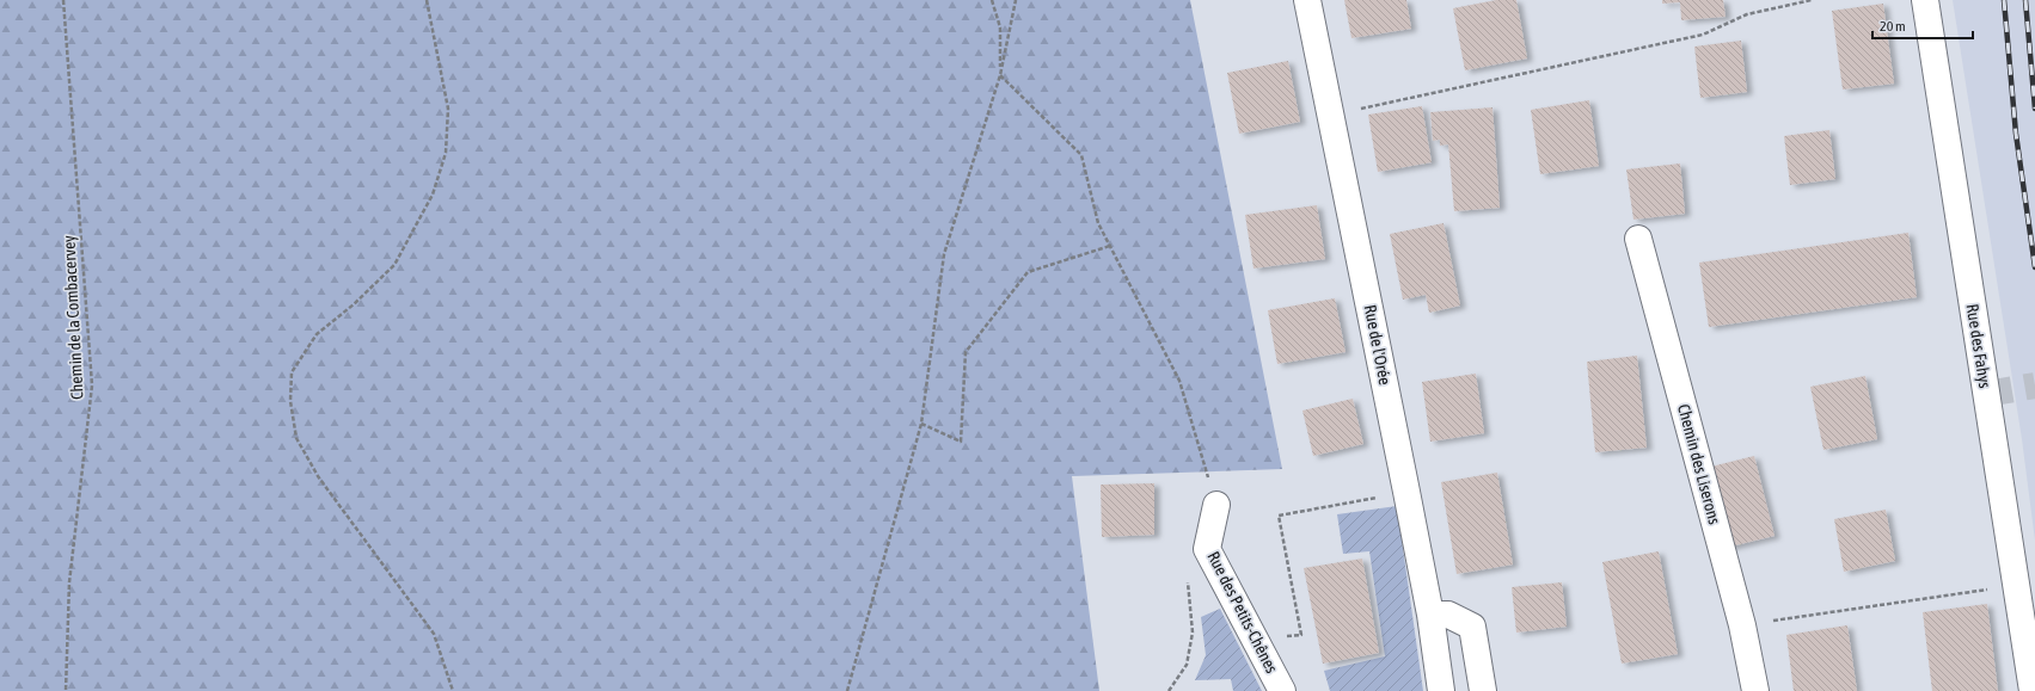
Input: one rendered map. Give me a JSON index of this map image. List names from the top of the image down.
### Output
{
  "streets": {
    "street": [
      "Rue de l'Orée",
      "Rue des Fahys",
      "Chemin des Liserons",
      "Rue des Petits-Chênes"
    ],
    "path": ["Chemin de la Combacervey"]
  },
  "scale_bar": "20 m"
}
